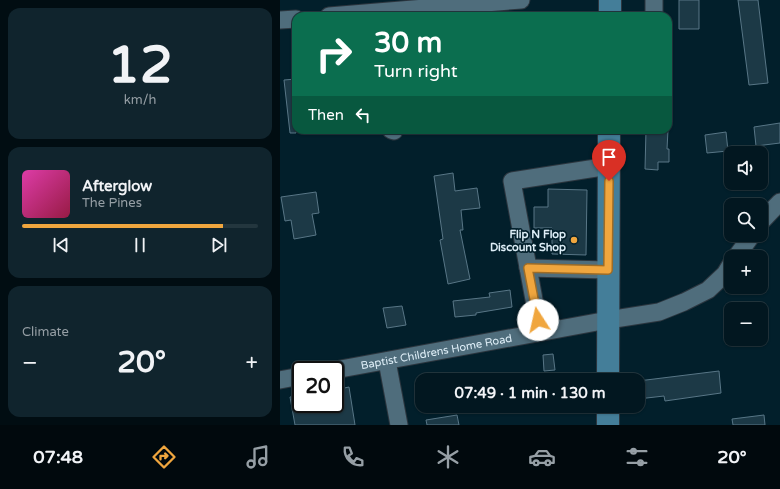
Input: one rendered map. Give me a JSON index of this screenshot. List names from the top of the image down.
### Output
{
  "streets": {
    "street": ["Baptist Childrens Home Road"]
  },
  "places": ["Flip N Flop Discount Shop"],
  "page": {
    "tile": [
      ["12", "km/h"],
      "Climate"
    ],
    "turn": ["30 m", "Turn right"],
    "then": "Then",
    "map_buttons": ["+", "−"],
    "song": ["Afterglow", "The Pines"],
    "heat": ["−", "20°", "+"],
    "limit": "20",
    "trip": "07:49 · 1 min · 130 m",
    "tabs": ["07:48", "20°"]
  }
}
